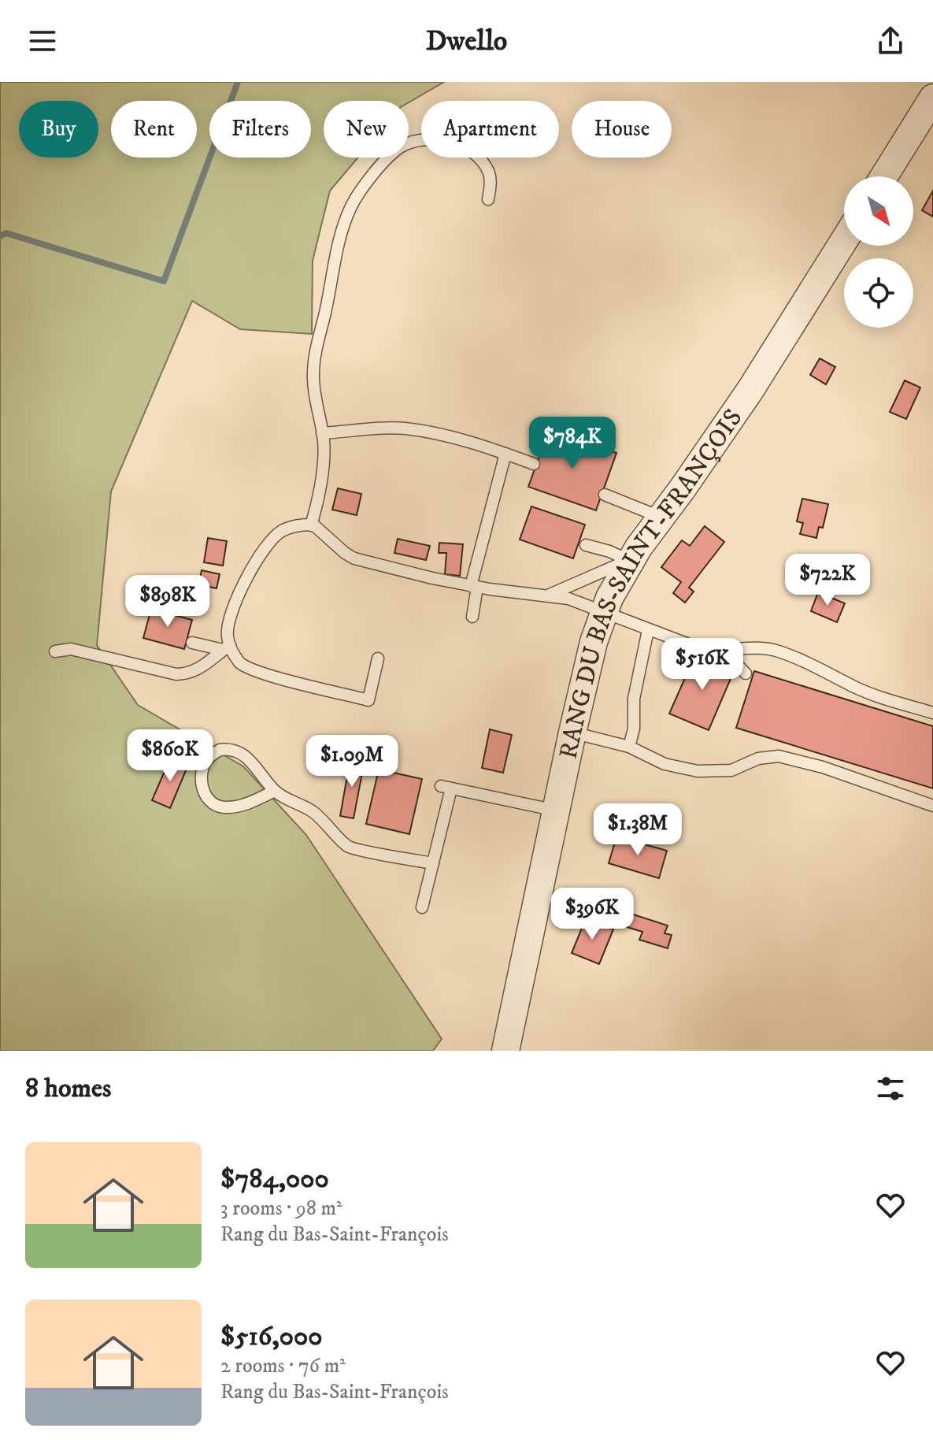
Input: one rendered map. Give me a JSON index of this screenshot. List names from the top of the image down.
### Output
{
  "streets": {
    "street": ["RANG DU BAS-SAINT-FRANÇOIS"]
  },
  "north": "bottom right",
  "page": {
    "header": "Dwello",
    "chip": [
      "Buy",
      "Rent",
      "Filters",
      "New",
      "Apartment",
      "House"
    ],
    "price": [
      "$784K",
      "$722K",
      "$898K",
      "$516K",
      "$860K",
      "$1.09M",
      "$1.38M",
      "$396K"
    ],
    "heading": "8 homes",
    "list": [
      {
        "name": "$784,000",
        "note": "3 rooms · 98 m² · Rang du Bas-Saint-François"
      },
      {
        "name": "$516,000",
        "note": "2 rooms · 76 m² · Rang du Bas-Saint-François"
      }
    ]
  }
}
